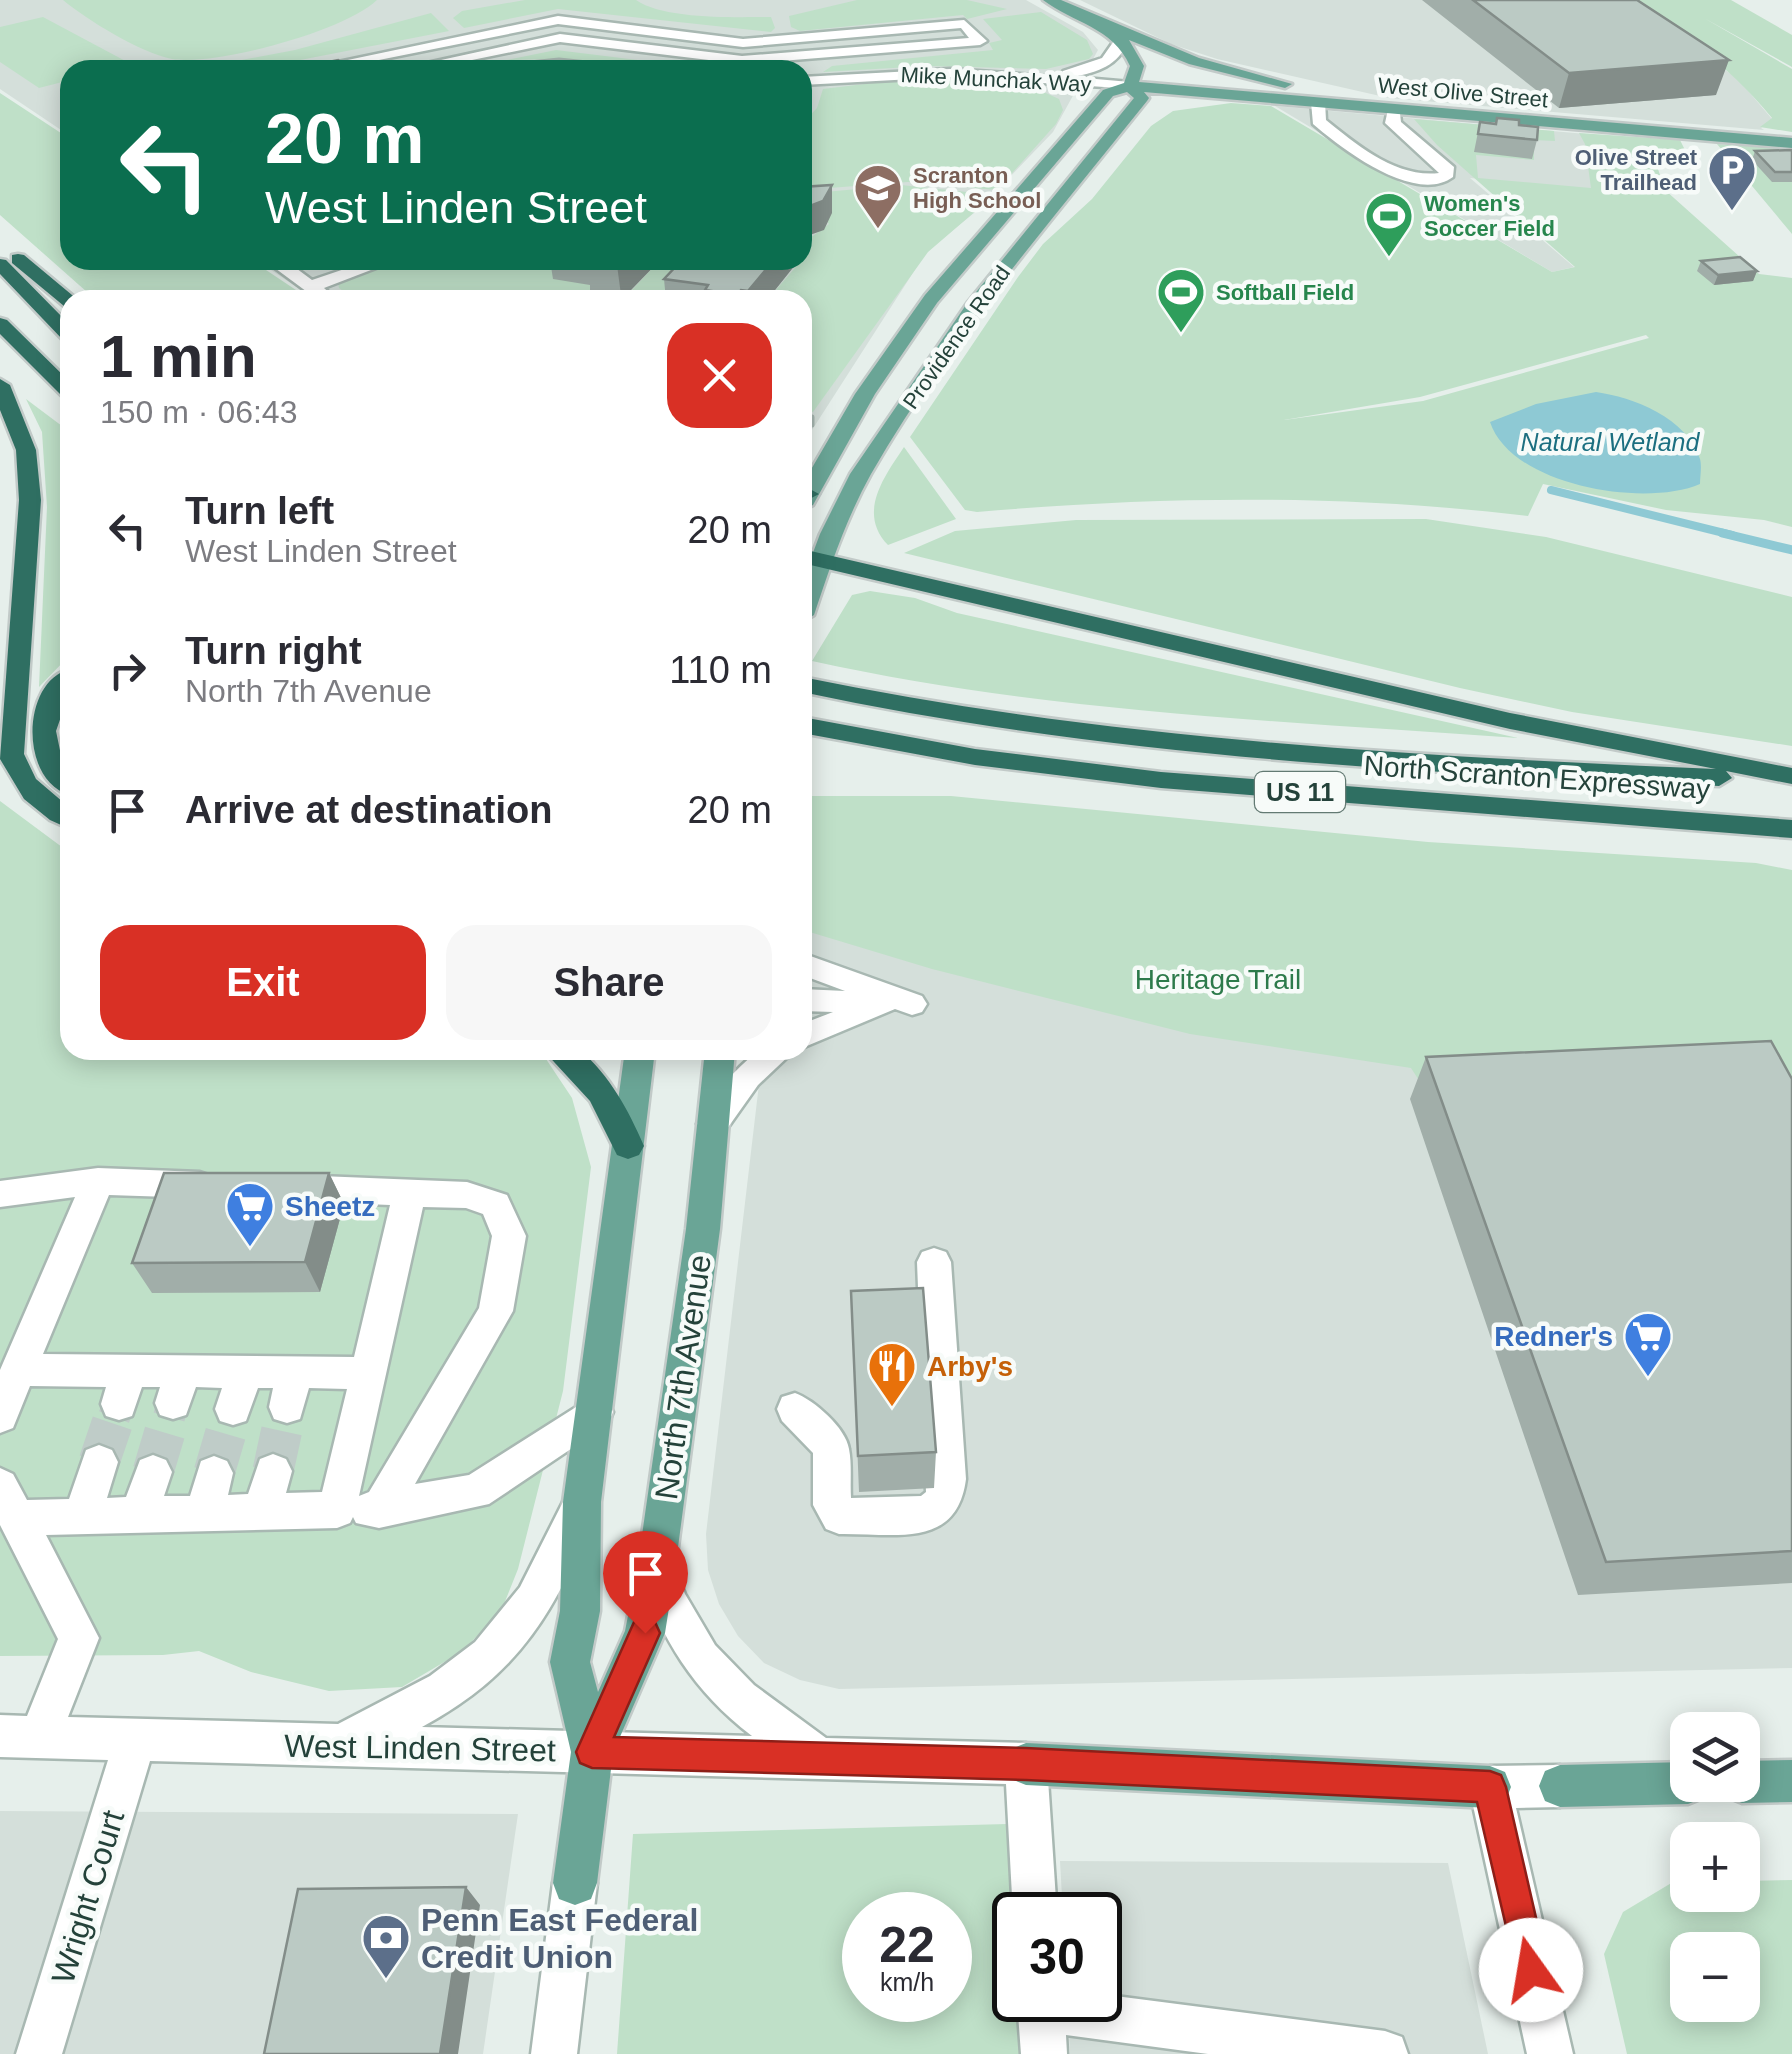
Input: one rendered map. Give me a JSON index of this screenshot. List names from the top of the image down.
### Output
{
  "streets": {
    "highway": ["North Scranton Expressway", "US 11"],
    "main road": [
      "West Olive Street",
      "Providence Road",
      "North 7th Avenue",
      "West Linden Street"
    ],
    "street": ["Mike Munchak Way", "Wright Court"]
  },
  "crossings": [
    ["Mike Munchak Way", "West Olive Street"],
    ["Mike Munchak Way", "Providence Road"],
    ["West Olive Street", "Providence Road"],
    ["North 7th Avenue", "West Linden Street"],
    ["West Linden Street", "Wright Court"]
  ],
  "water": ["Natural Wetland"],
  "parks": ["Heritage Trail"],
  "places": {
    "parking": ["Olive Street Trailhead"],
    "school or university": ["Scranton High School"],
    "sports": ["Women's Soccer Field", "Softball Field"],
    "supermarket": ["Sheetz", "Redner's"],
    "restaurant": ["Arby's"],
    "bank": ["Penn East Federal Credit Union"]
  },
  "page": {
    "turn": ["20 m", "West Linden Street"],
    "heading": ["1 min", "150 m · 06:43"],
    "list": [
      {
        "name": "Turn left",
        "note": "West Linden Street",
        "value": "20 m"
      },
      {
        "name": "Turn right",
        "note": "North 7th Avenue",
        "value": "110 m"
      },
      {
        "name": "Arrive at destination",
        "value": "20 m"
      }
    ],
    "buttons": ["Exit", "Share"],
    "map_buttons": ["+", "−"],
    "speed": "22 km/h",
    "limit": "30"
  }
}
